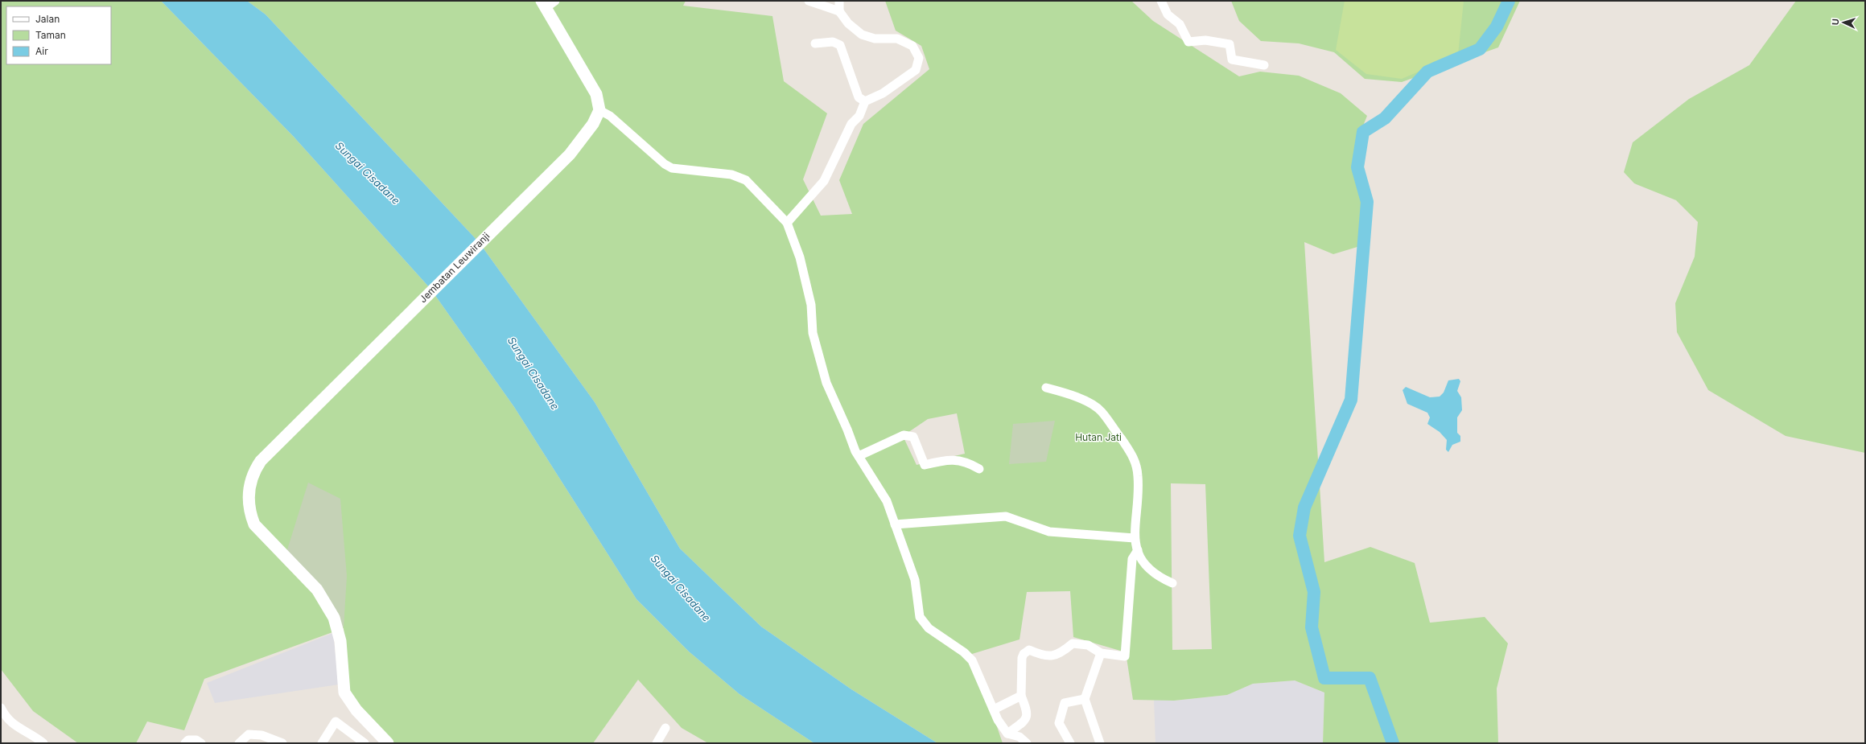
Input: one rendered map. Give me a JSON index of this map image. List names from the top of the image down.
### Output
{
  "streets": {
    "main road": ["Jembatan Leuwiranji"]
  },
  "water": ["Sungai Cisadane"],
  "parks": ["Hutan Jati"],
  "legend": ["Jalan", "Taman", "Air"],
  "north": "left"
}
